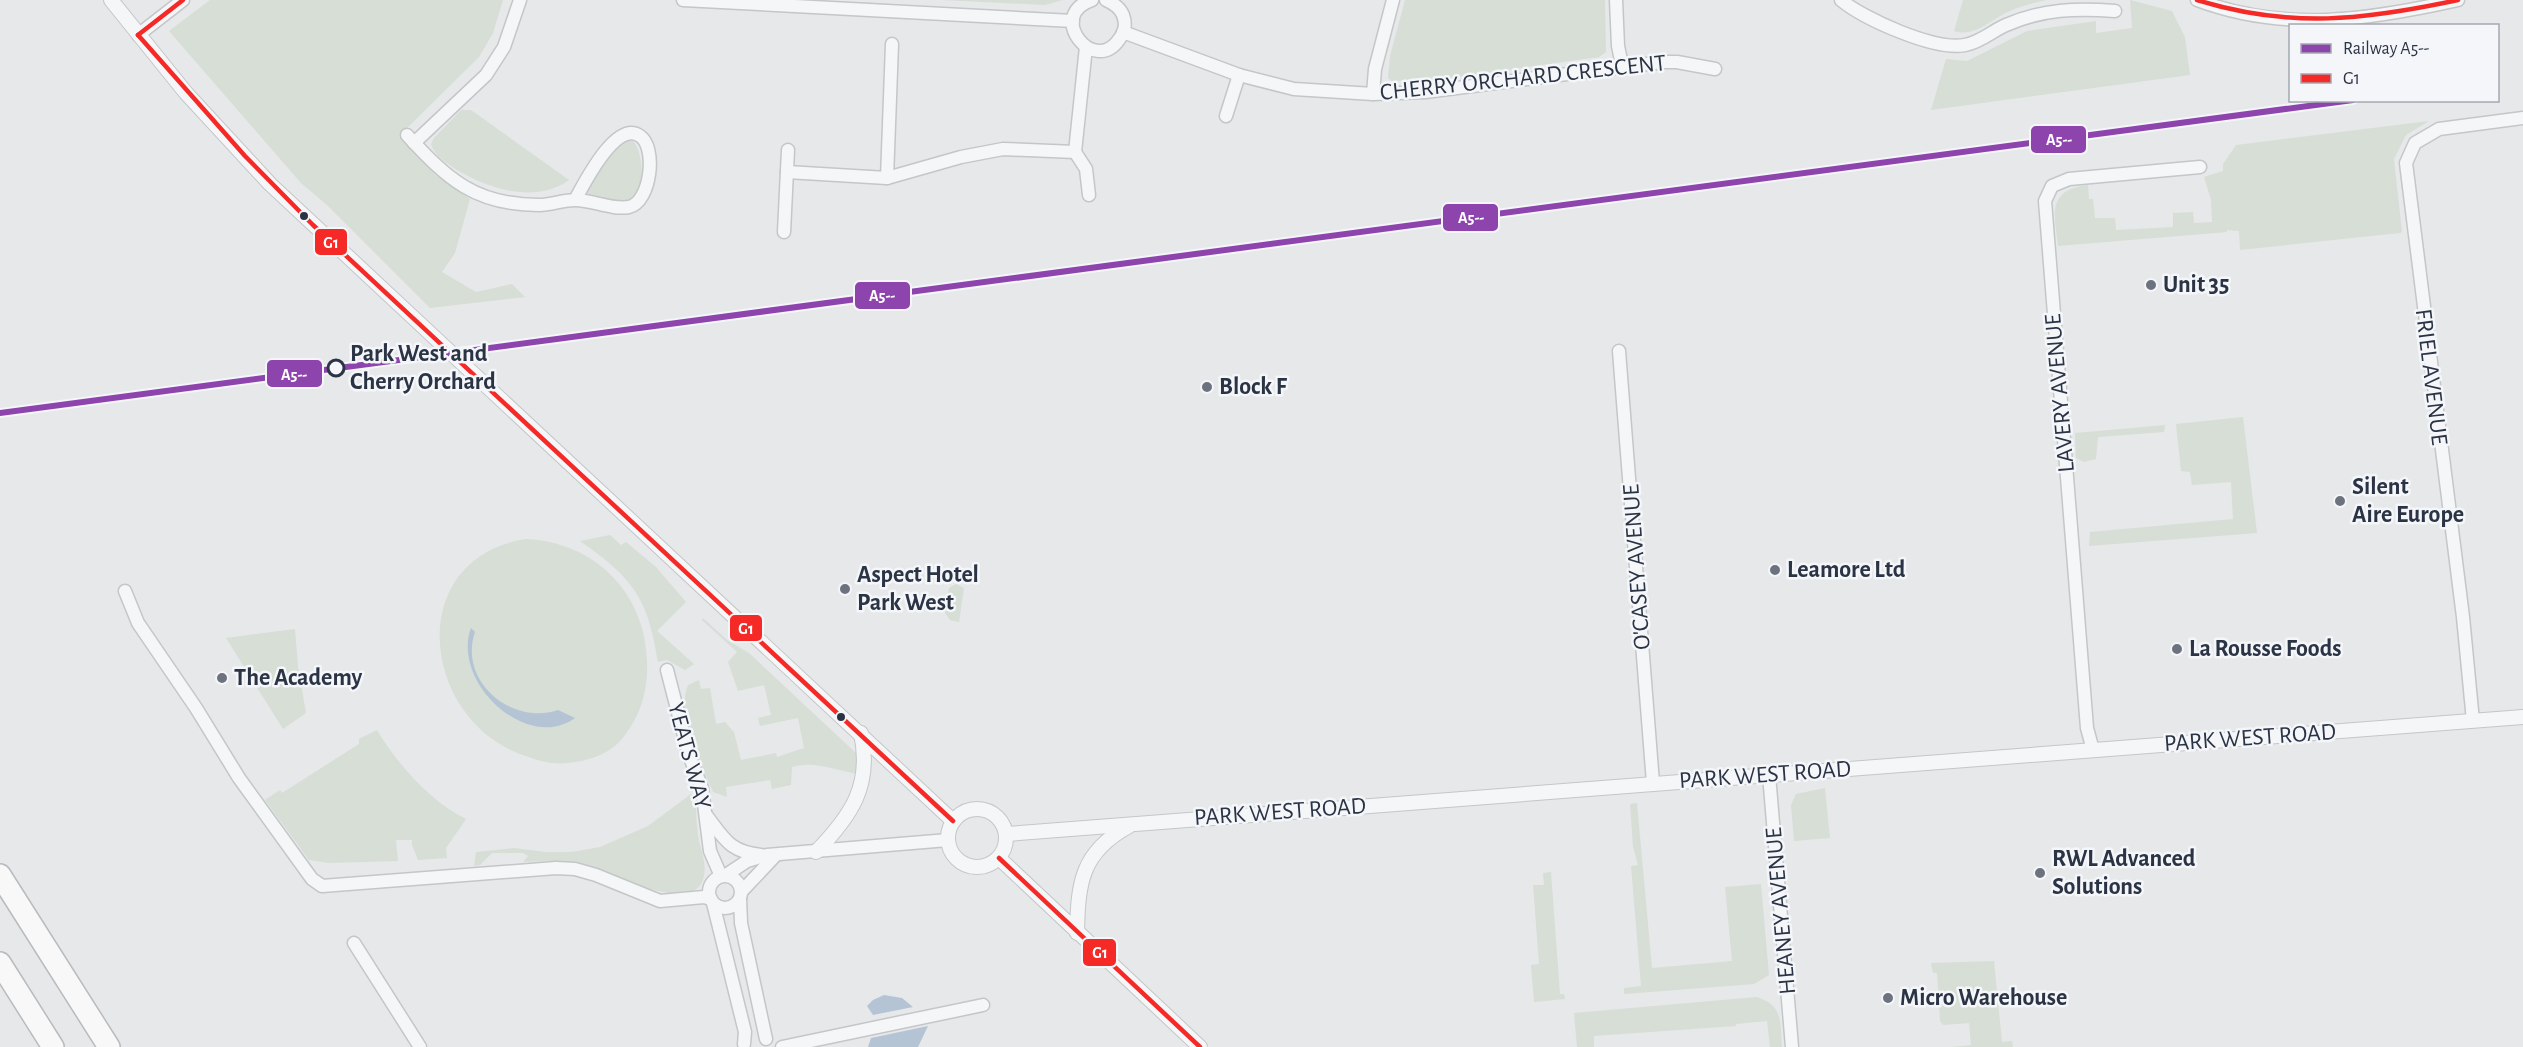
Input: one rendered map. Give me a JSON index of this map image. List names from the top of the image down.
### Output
{
  "streets": {
    "street": [
      "CHERRY ORCHARD CRESCENT",
      "FRIEL AVENUE",
      "LAVERY AVENUE",
      "O'CASEY AVENUE",
      "PARK WEST ROAD",
      "YEATS WAY",
      "HEANEY AVENUE"
    ]
  },
  "crossings": [
    ["FRIEL AVENUE", "PARK WEST ROAD"],
    ["LAVERY AVENUE", "PARK WEST ROAD"],
    ["O'CASEY AVENUE", "PARK WEST ROAD"],
    ["PARK WEST ROAD", "HEANEY AVENUE"]
  ],
  "places": [
    "Unit 35",
    "Park West and Cherry Orchard",
    "Block F",
    "Silent Aire Europe",
    "Leamore Ltd",
    "Aspect Hotel Park West",
    "La Rousse Foods",
    "The Academy",
    "RWL Advanced Solutions",
    "Micro Warehouse"
  ],
  "lines": ["transit line G1", "rail line A5--"],
  "legend": ["Railway A5--", "G1"]
}
